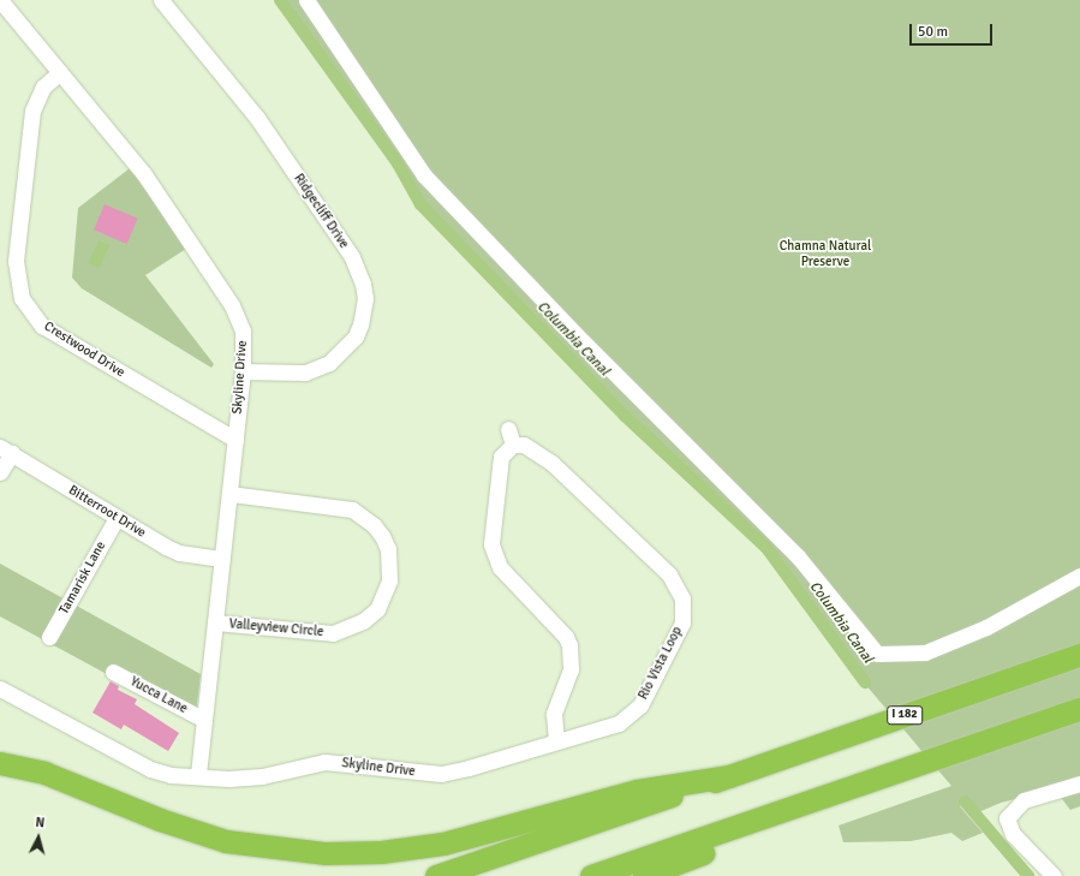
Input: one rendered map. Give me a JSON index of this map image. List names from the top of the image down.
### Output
{
  "streets": {
    "highway": ["I 182"],
    "street": [
      "Ridgecliff Drive",
      "Crestwood Drive",
      "Skyline Drive",
      "Bitterroot Drive",
      "Tamarisk Lane",
      "Valleyview Circle",
      "Rio Vista Loop",
      "Yucca Lane"
    ]
  },
  "crossings": [
    ["Ridgecliff Drive", "Skyline Drive"],
    ["Crestwood Drive", "Skyline Drive"],
    ["Skyline Drive", "Bitterroot Drive"],
    ["Skyline Drive", "Valleyview Circle"],
    ["Skyline Drive", "Rio Vista Loop"],
    ["Skyline Drive", "Yucca Lane"],
    ["Bitterroot Drive", "Tamarisk Lane"]
  ],
  "water": ["Columbia Canal"],
  "parks": ["Chamna Natural Preserve"],
  "scale_bar": "50 m",
  "north": "top"
}
